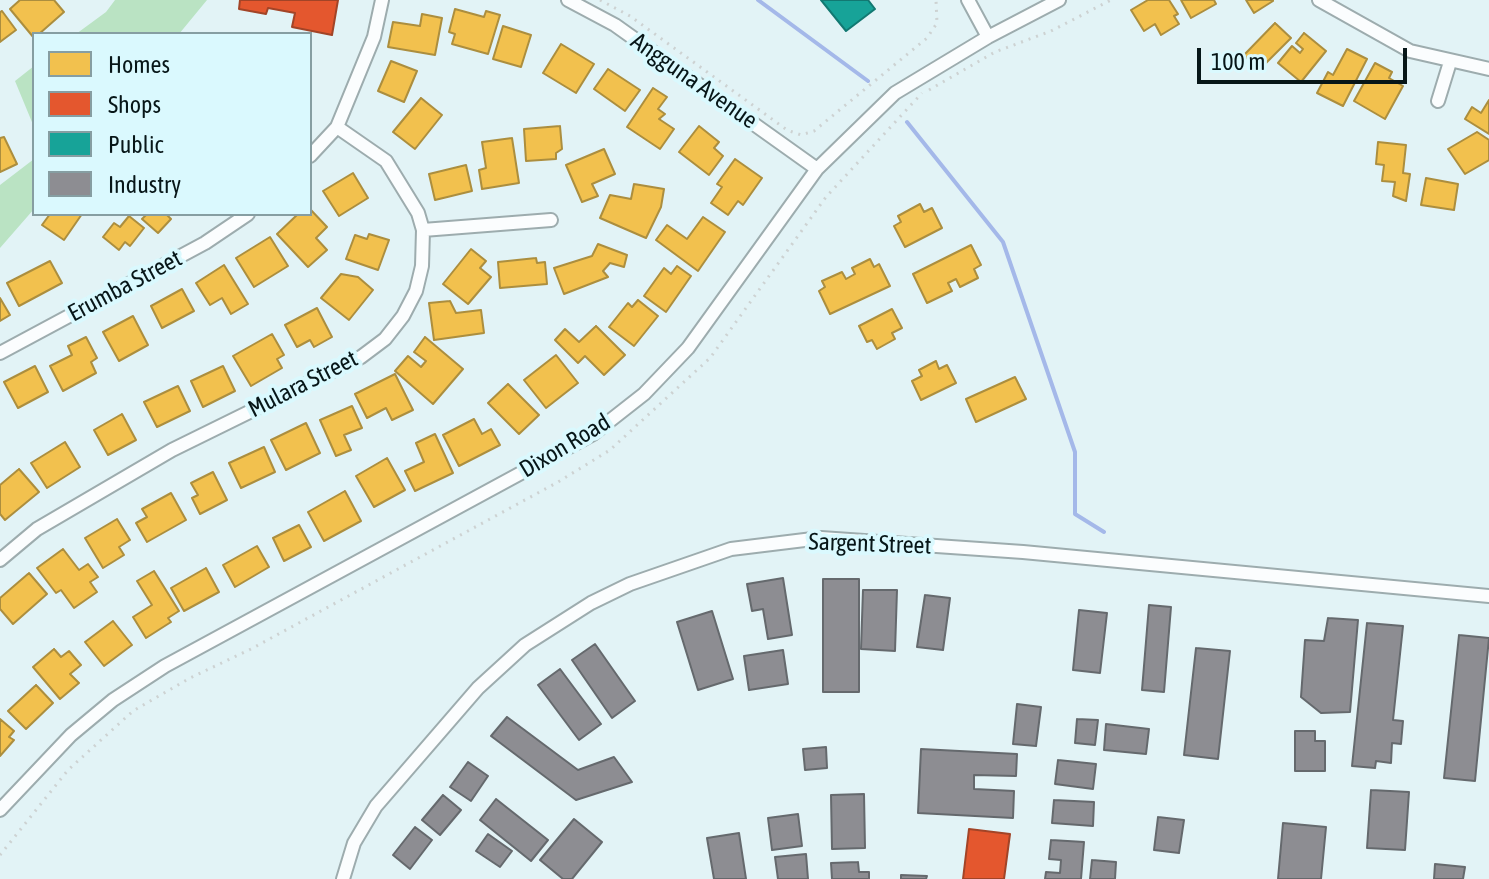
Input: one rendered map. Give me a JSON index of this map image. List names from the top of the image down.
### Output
{
  "streets": {
    "street": [
      "Angguna Avenue",
      "Erumba Street",
      "Mulara Street",
      "Dixon Road",
      "Sargent Street"
    ]
  },
  "crossings": [
    ["Angguna Avenue", "Dixon Road"]
  ],
  "legend": [
    "Homes",
    "Shops",
    "Public",
    "Industry"
  ],
  "scale_bar": "100 m"
}
